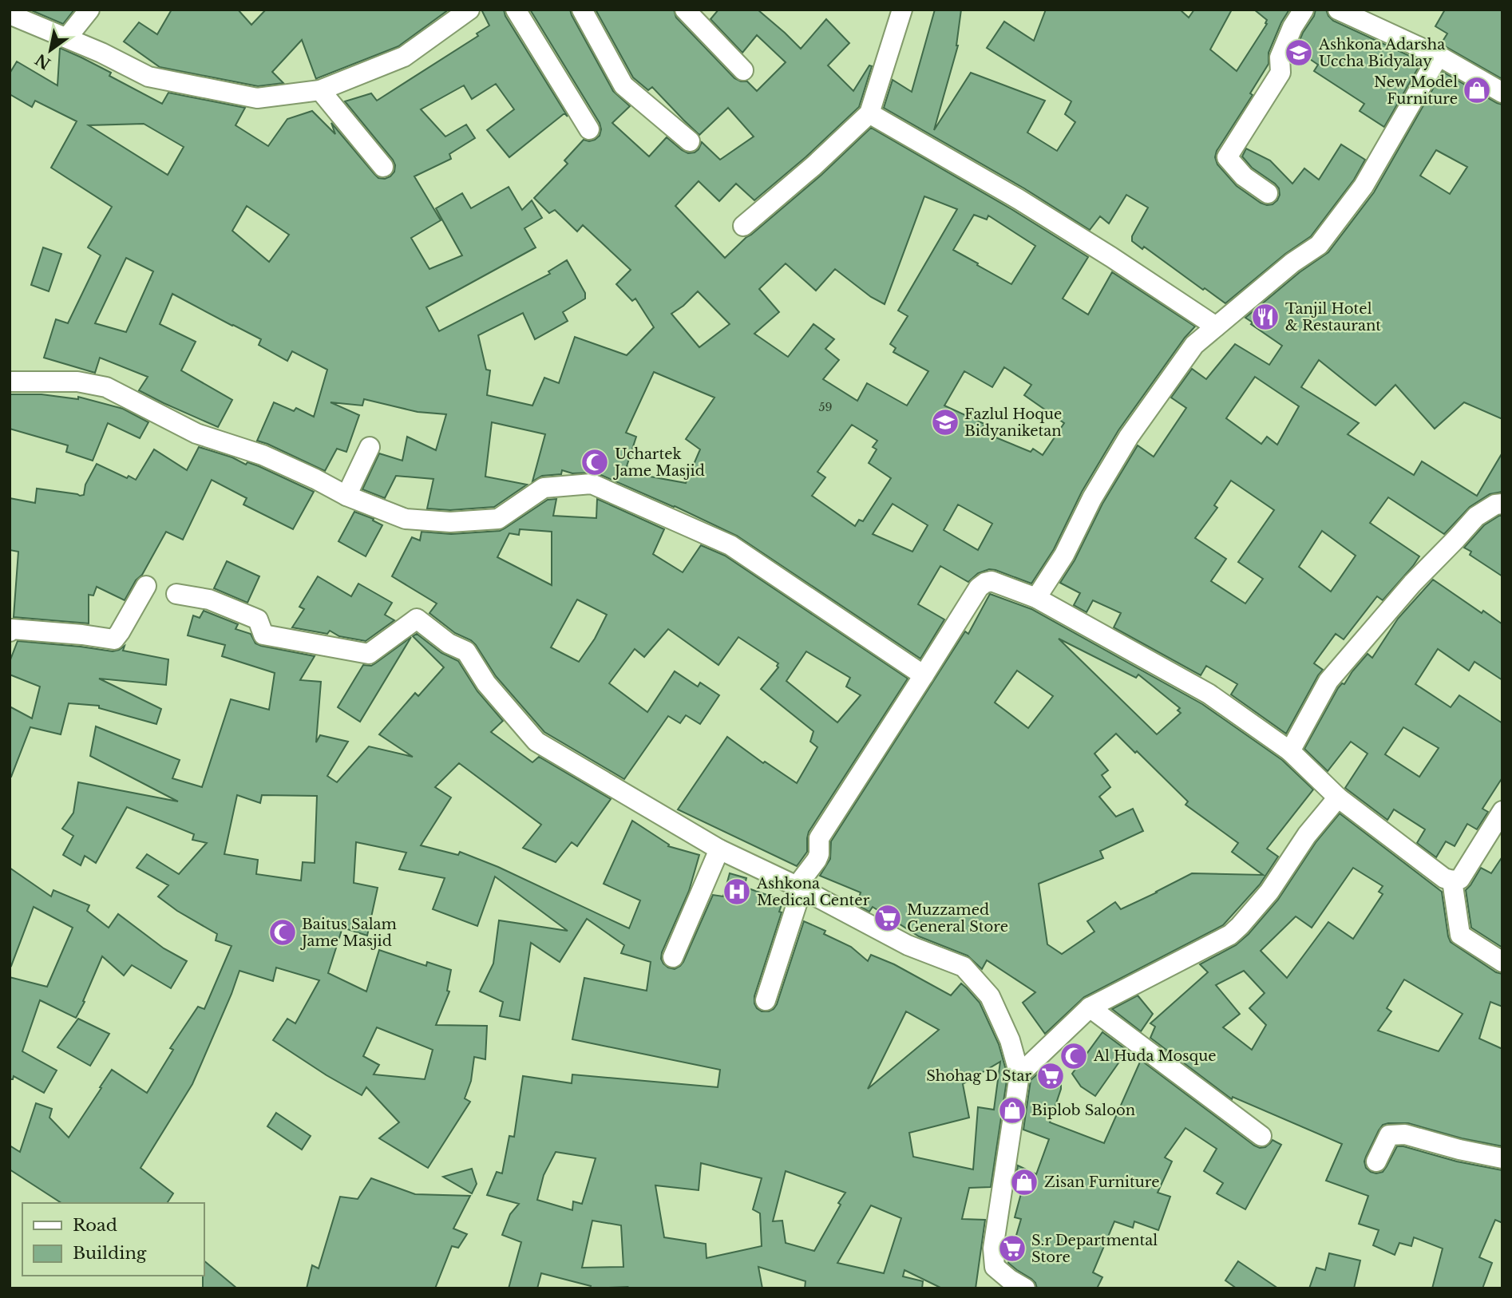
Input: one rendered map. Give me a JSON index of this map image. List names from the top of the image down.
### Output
{
  "places": {
    "school or university": ["Ashkona Adarsha Uccha Bidyalay", "Fazlul Hoque Bidyaniketan"],
    "shop": ["New Model Furniture", "Biplob Saloon", "Zisan Furniture"],
    "restaurant": ["Tanjil Hotel & Restaurant"],
    "mosque": ["Uchartek Jame Masjid", "Baitus Salam Jame Masjid", "Al Huda Mosque"],
    "hospital": ["Ashkona Medical Center"],
    "supermarket": ["Muzzamed General Store", "Shohag D Star", "S.r Departmental Store"]
  },
  "house_numbers": ["59"],
  "legend": ["Road", "Building"],
  "north": "bottom left"
}
